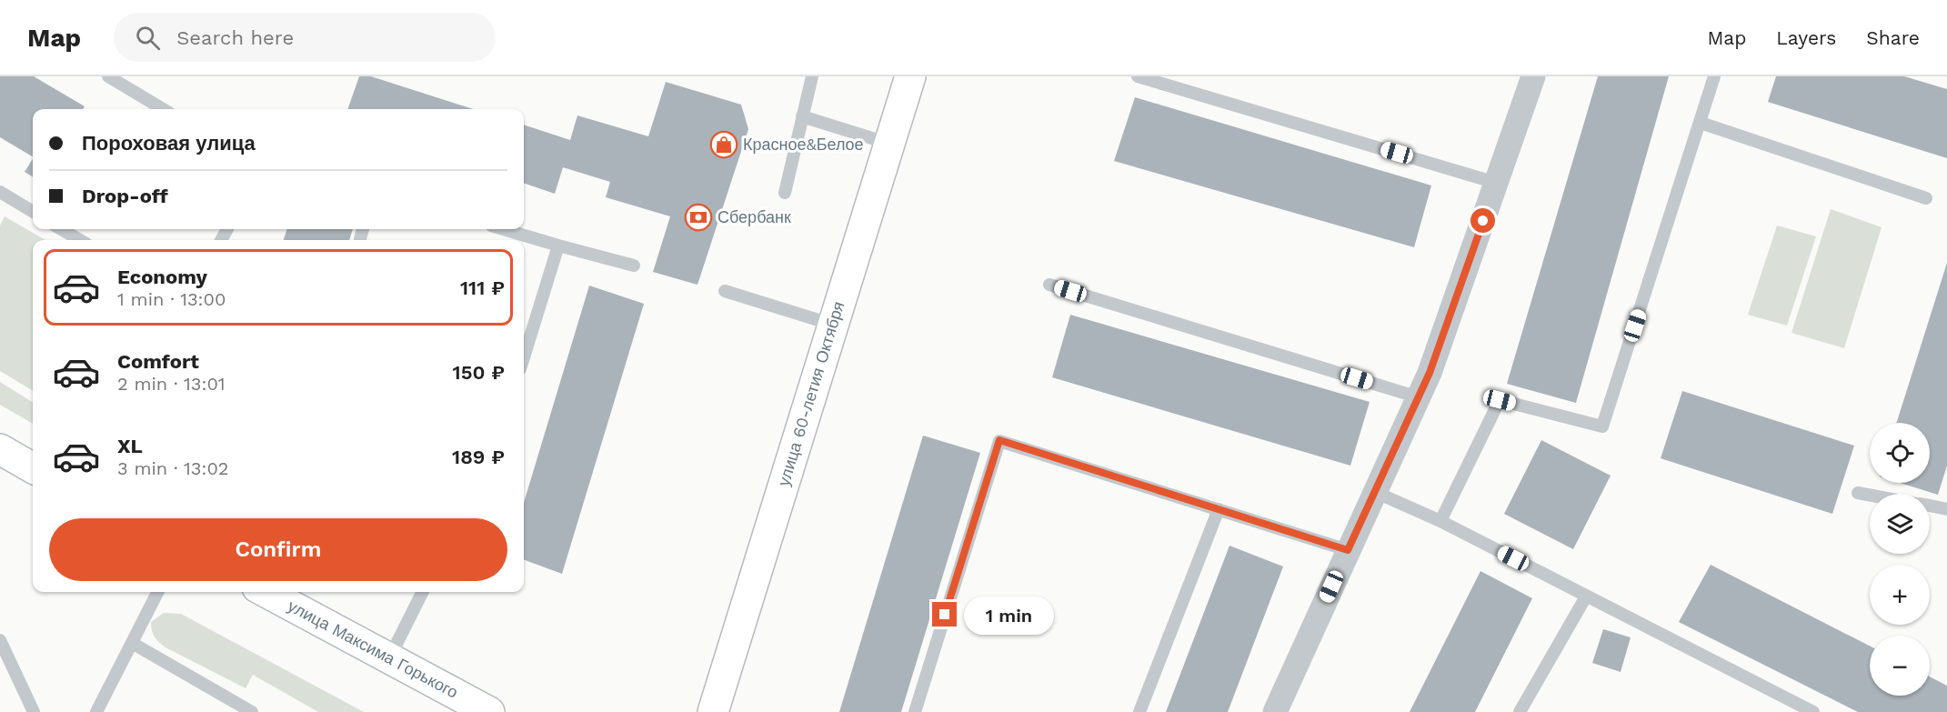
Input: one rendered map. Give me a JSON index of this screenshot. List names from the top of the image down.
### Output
{
  "streets": {
    "main road": ["улица 60-летия Октября", "улица Максима Горького"]
  },
  "places": {
    "shop": ["Красное&Белое"],
    "bank": ["Сбербанк"]
  },
  "page": {
    "header": "Map",
    "search": "Search here",
    "nav": ["Map", "Layers", "Share"],
    "banner": ["Пороховая улица", "Drop-off"],
    "list": [
      {
        "name": "Economy",
        "note": "1 min · 13:00",
        "value": "111 ₽"
      },
      {
        "name": "Comfort",
        "note": "2 min · 13:01",
        "value": "150 ₽"
      },
      {
        "name": "XL",
        "note": "3 min · 13:02",
        "value": "189 ₽"
      }
    ],
    "map_buttons": ["+", "−"],
    "buttons": "Confirm",
    "bubble": "1 min"
  }
}
